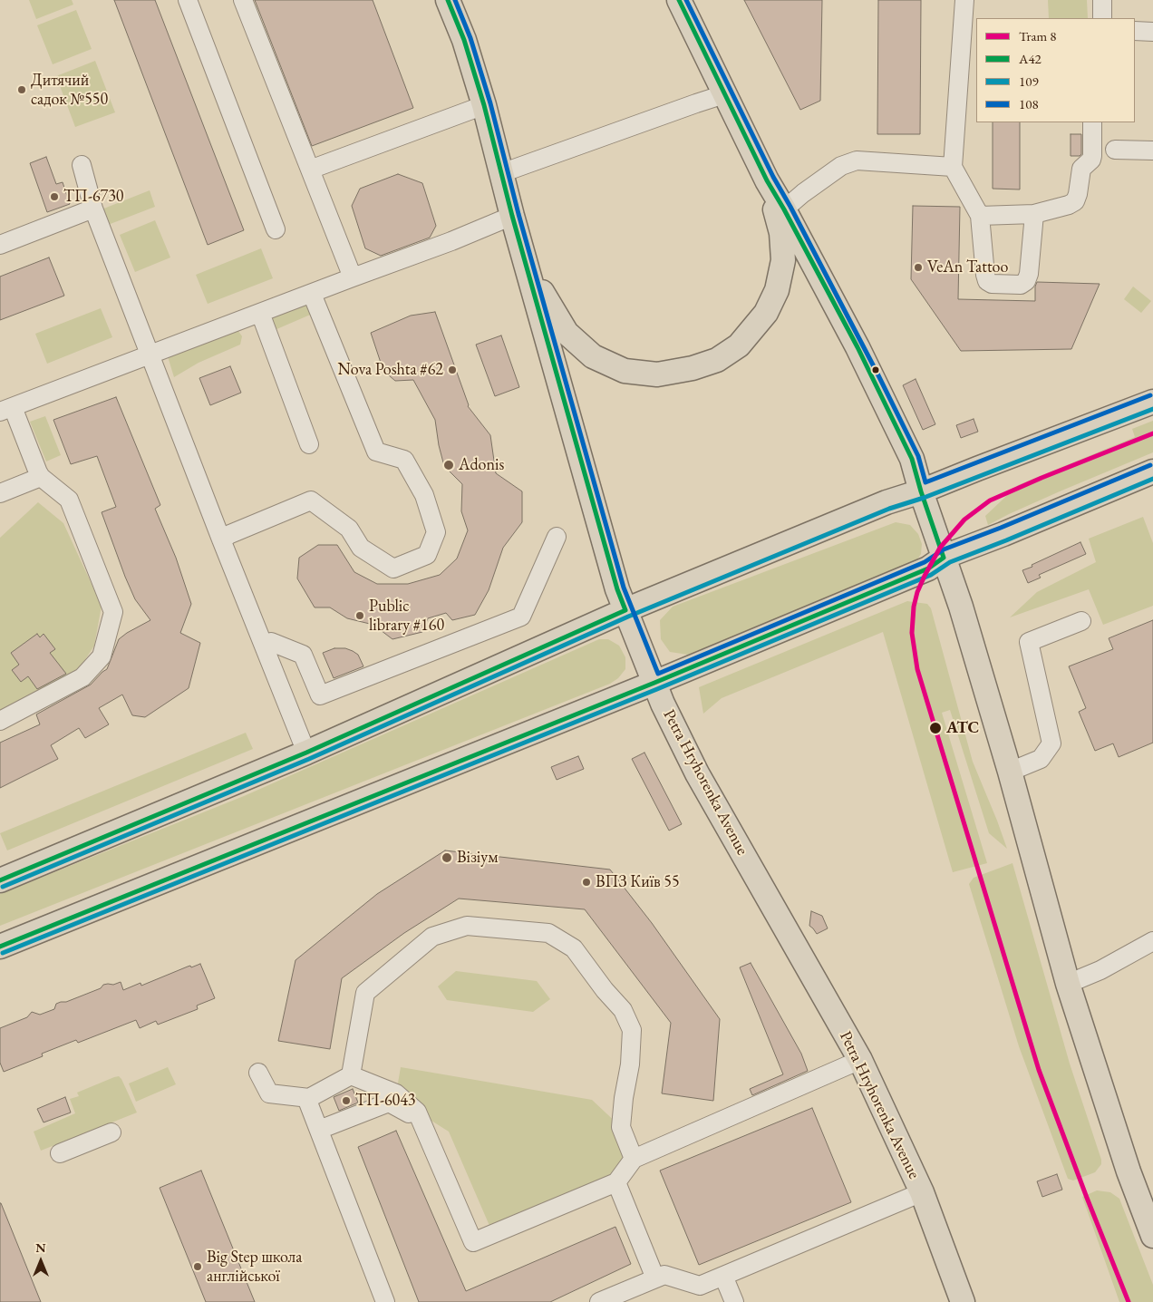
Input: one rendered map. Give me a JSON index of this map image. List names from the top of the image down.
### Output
{
  "streets": {
    "main road": ["Petra Hryhorenka Avenue"]
  },
  "places": [
    "Дитячий садок №550",
    "ТП-6730",
    "VeAn Tattoo",
    "Nova Poshta #62",
    "Adonis",
    "Public library #160",
    "АТС",
    "Візіум",
    "ВПЗ Київ 55",
    "ТП-6043",
    "Big Step школа англiйськоï"
  ],
  "lines": [
    "transit line А42",
    "transit line 108",
    "transit line 109",
    "tram line 8"
  ],
  "legend": [
    "Tram 8",
    "А42",
    "109",
    "108"
  ],
  "north": "top"
}
